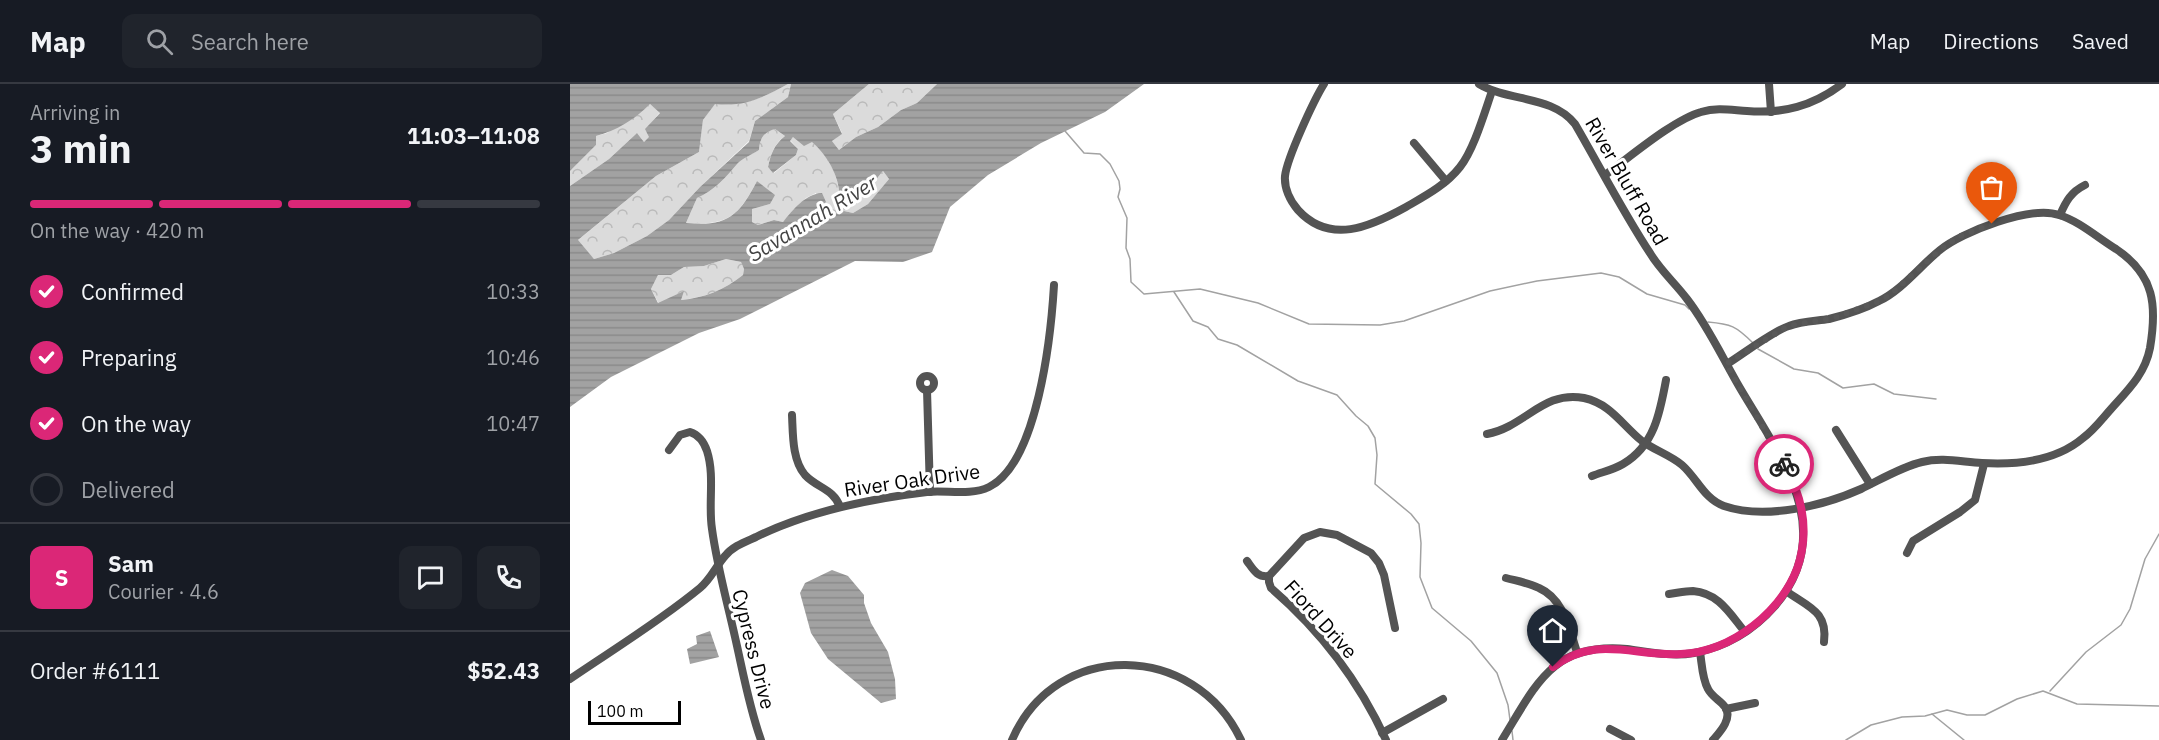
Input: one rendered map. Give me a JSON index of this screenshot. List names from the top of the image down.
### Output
{
  "streets": {
    "street": [
      "River Bluff Road",
      "River Oak Drive",
      "Fiord Drive",
      "Cypress Drive"
    ]
  },
  "crossings": [
    ["River Oak Drive", "Cypress Drive"]
  ],
  "water": ["Savannah River"],
  "scale_bar": "100 m",
  "page": {
    "header": "Map",
    "search": "Search here",
    "nav": ["Map", "Directions", "Saved"],
    "heading": ["3 min", "Arriving in", "11:03–11:08"],
    "panel": [
      "Sam",
      "Courier · 4.6",
      "Order #6111",
      "$52.43"
    ],
    "bar": "On the way · 420 m",
    "list": [
      ["Confirmed", "10:33"],
      ["Preparing", "10:46"],
      ["On the way", "10:47"],
      "Delivered"
    ],
    "round": "S",
    "scale": "100 m"
  }
}
